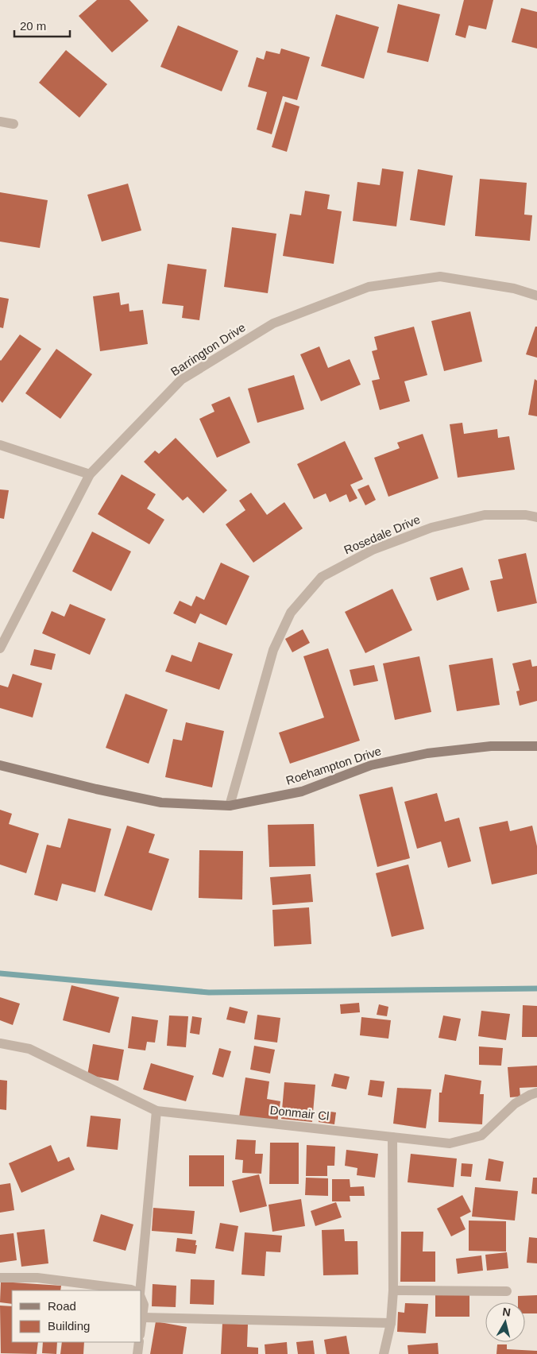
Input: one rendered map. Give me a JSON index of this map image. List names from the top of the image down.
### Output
{
  "streets": {
    "street": [
      "Barrington Drive",
      "Rosedale Drive",
      "Roehampton Drive",
      "Donmair Cl"
    ]
  },
  "crossings": [
    ["Rosedale Drive", "Roehampton Drive"]
  ],
  "legend": ["Road", "Building"],
  "scale_bar": "20 m",
  "north": "top"
}
